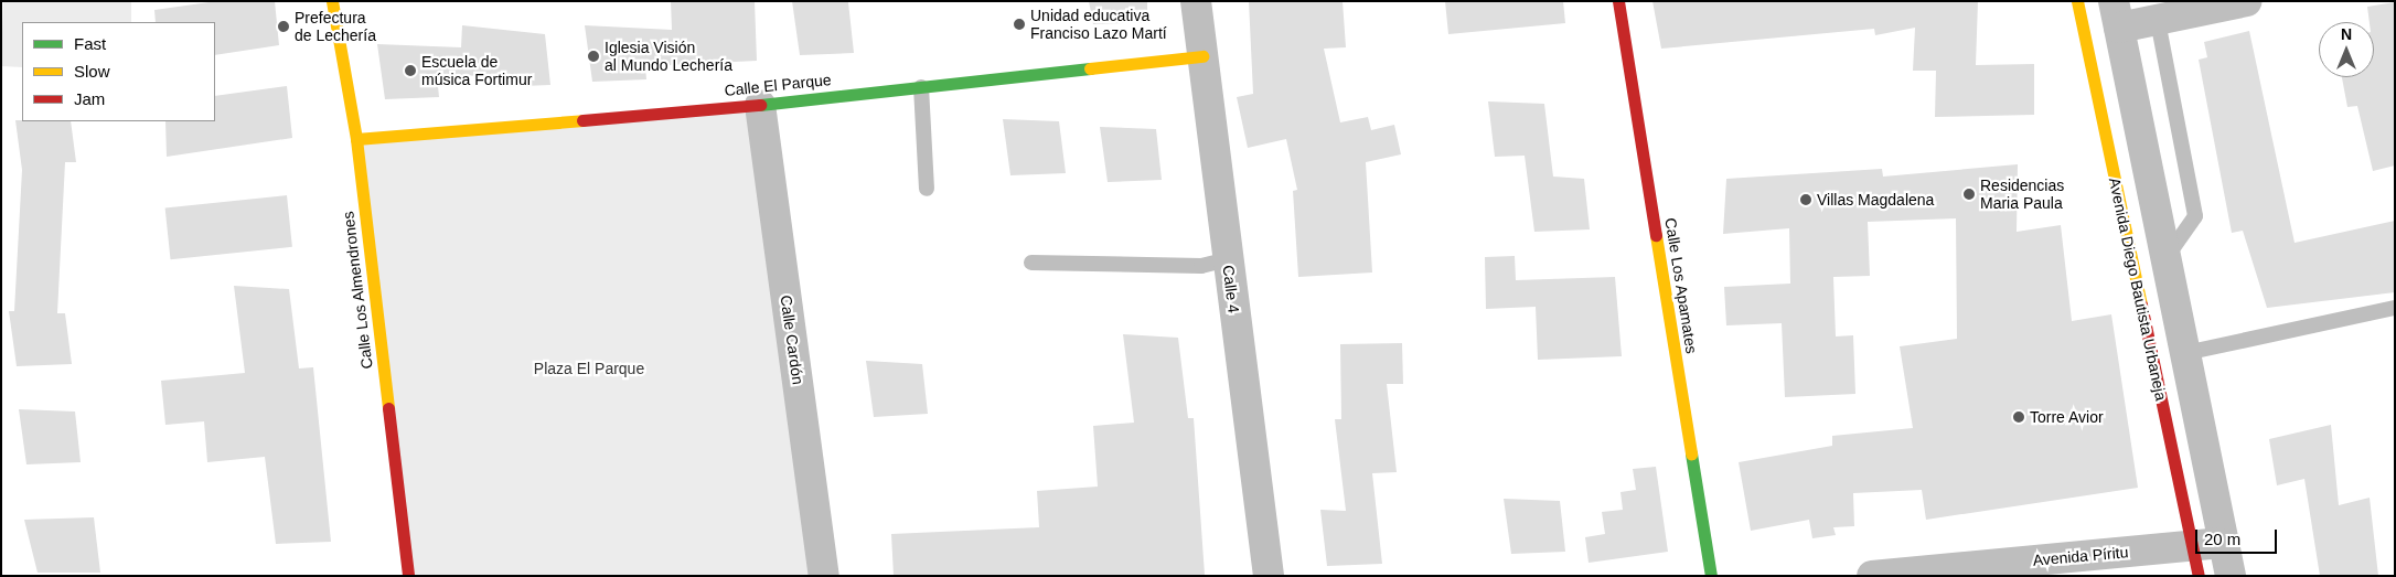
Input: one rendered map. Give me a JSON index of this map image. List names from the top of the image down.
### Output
{
  "streets": {
    "street": [
      "Calle El Parque",
      "Calle Los Apamates",
      "Calle 4",
      "Avenida Diego Bautista Urbaneja",
      "Calle Los Almendrones",
      "Calle Cardón",
      "Avenida Píritu"
    ]
  },
  "crossings": [
    ["Calle El Parque", "Calle 4"],
    ["Calle El Parque", "Calle Los Almendrones"],
    ["Calle El Parque", "Calle Cardón"],
    ["Avenida Diego Bautista Urbaneja", "Avenida Píritu"]
  ],
  "parks": ["Plaza El Parque"],
  "places": [
    "Unidad educativa Franciso Lazo Martí",
    "Prefectura de Lechería",
    "Iglesia Visión al Mundo Lechería",
    "Escuela de música Fortimur",
    "Residencias Maria Paula",
    "Villas Magdalena",
    "Torre Avior"
  ],
  "legend": ["Fast", "Slow", "Jam"],
  "scale_bar": "20 m",
  "north": "top"
}
